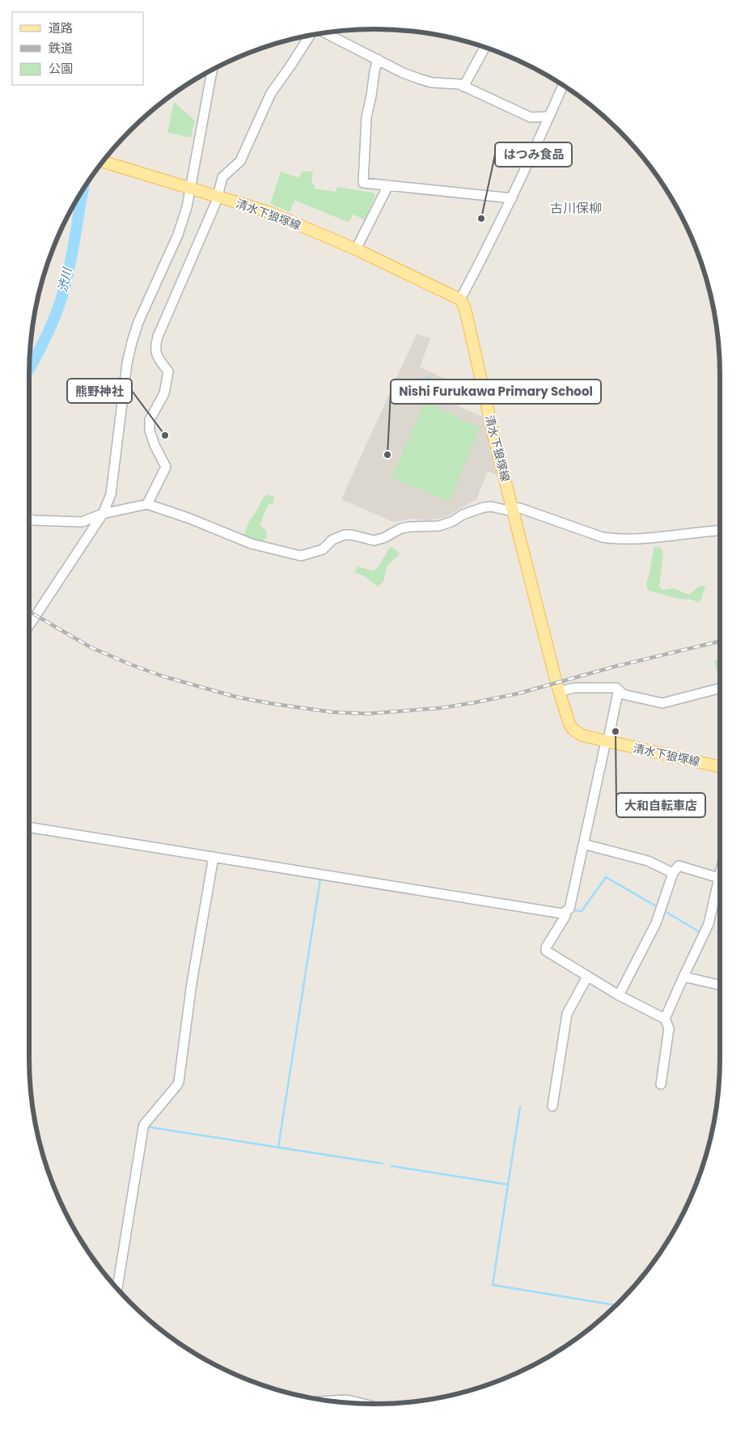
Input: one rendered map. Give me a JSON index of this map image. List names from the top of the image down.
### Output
{
  "streets": {
    "main road": ["清水下狼塚線"]
  },
  "districts": ["古川保柳"],
  "water": ["渋川"],
  "places": [
    "はつみ食品",
    "熊野神社",
    "Nishi Furukawa Primary School",
    "大和自転車店"
  ],
  "legend": ["道路", "鉄道", "公園"]
}
